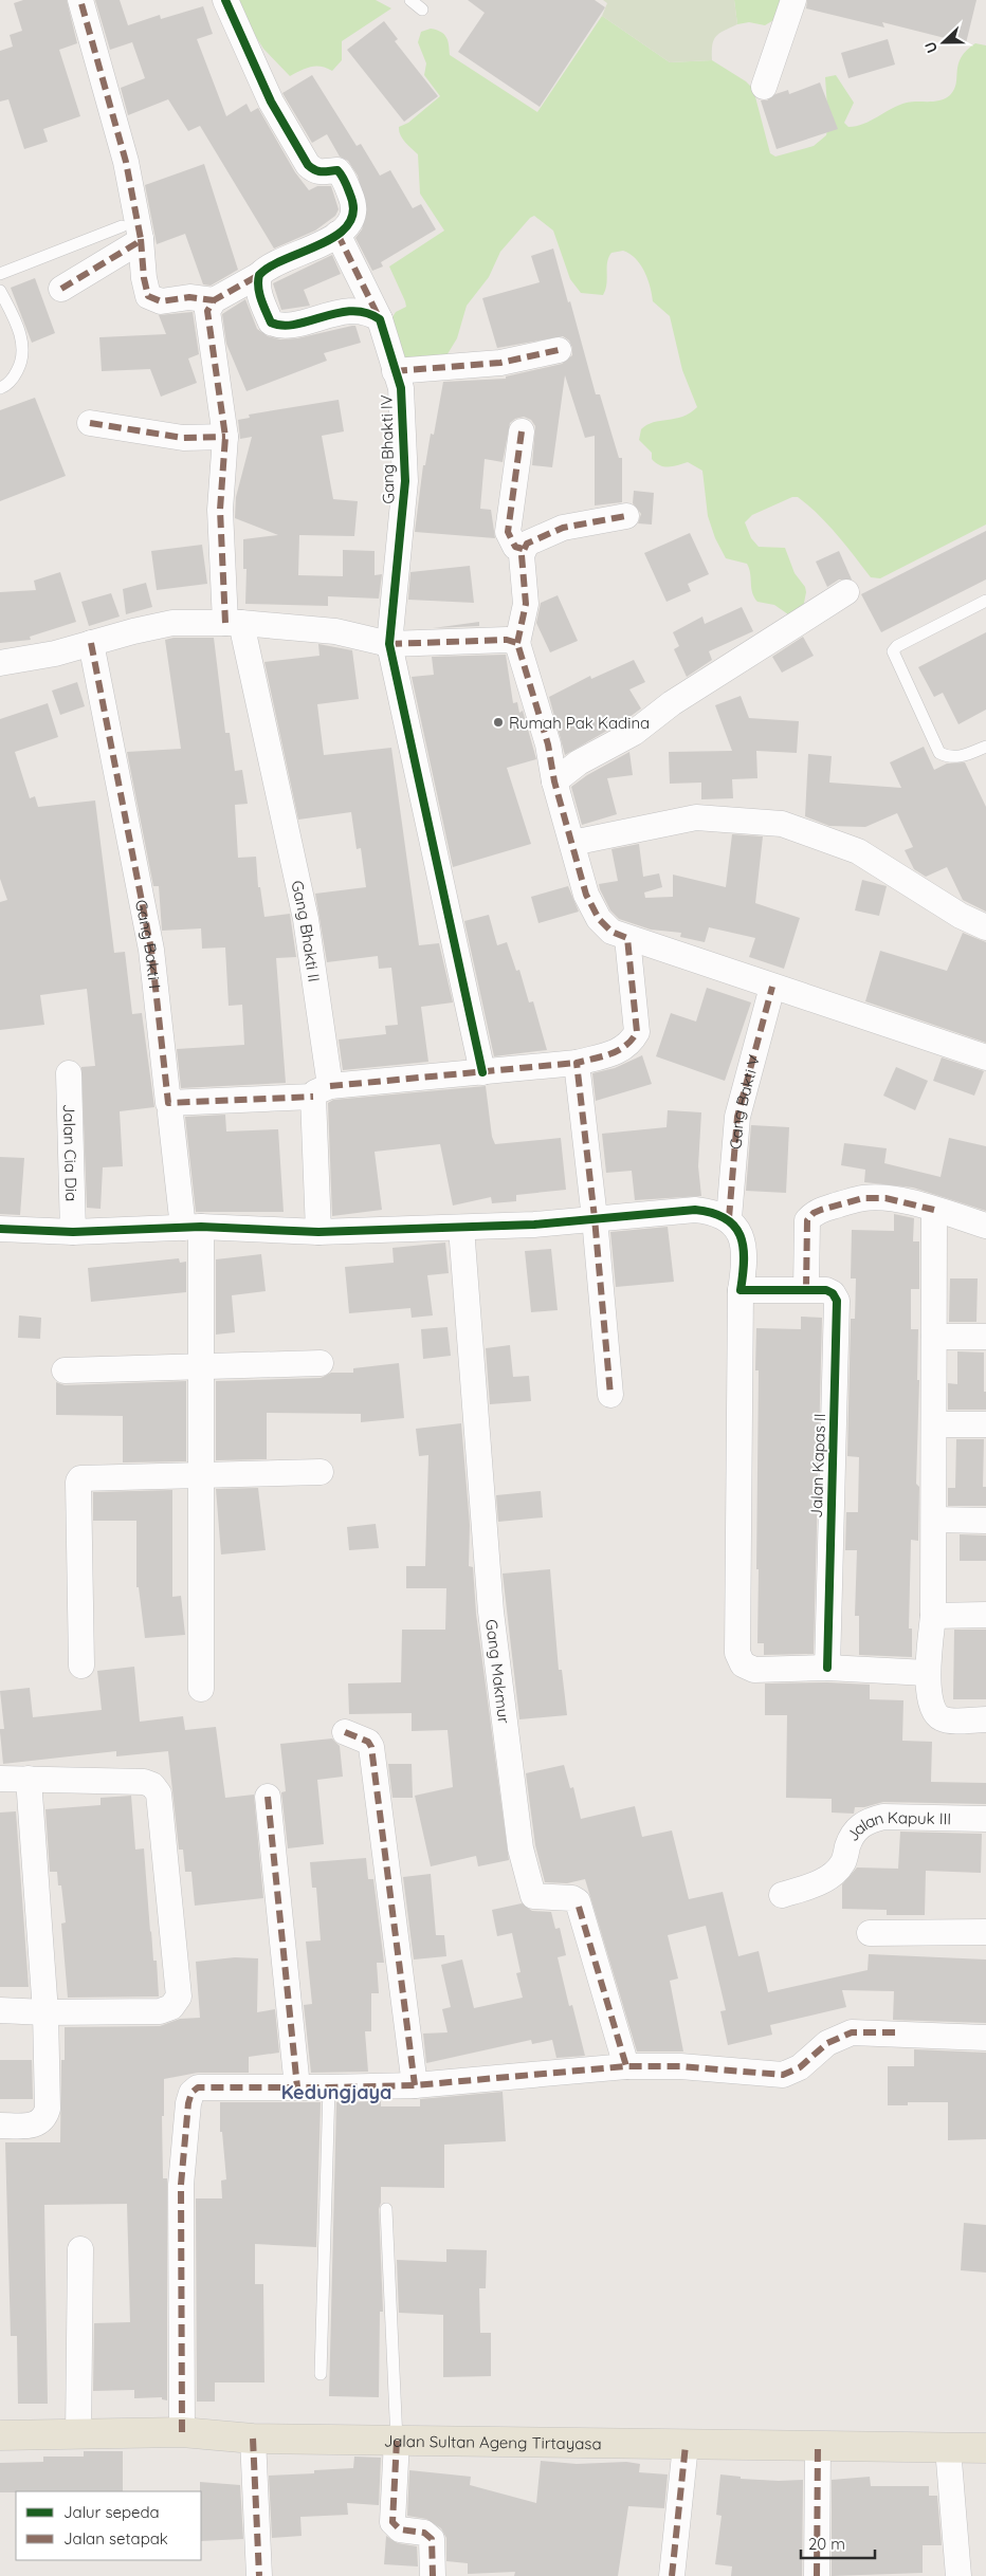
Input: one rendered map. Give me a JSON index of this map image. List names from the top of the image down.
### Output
{
  "streets": {
    "main road": ["Jalan Sultan Ageng Tirtayasa"],
    "street": [
      "Gang Bhakti IV",
      "Gang Bhakti II",
      "Gang Bakti I",
      "Gang Bakti V",
      "Jalan Cia Dia",
      "Jalan Kapas II",
      "Gang Makmur",
      "Jalan Kapuk III"
    ]
  },
  "crossings": [
    ["Gang Bhakti II", "Gang Bakti I"]
  ],
  "districts": ["Kedungjaya"],
  "places": ["Rumah Pak Kadina"],
  "legend": ["Jalur sepeda", "Jalan setapak"],
  "scale_bar": "20 m",
  "north": "left"
}
